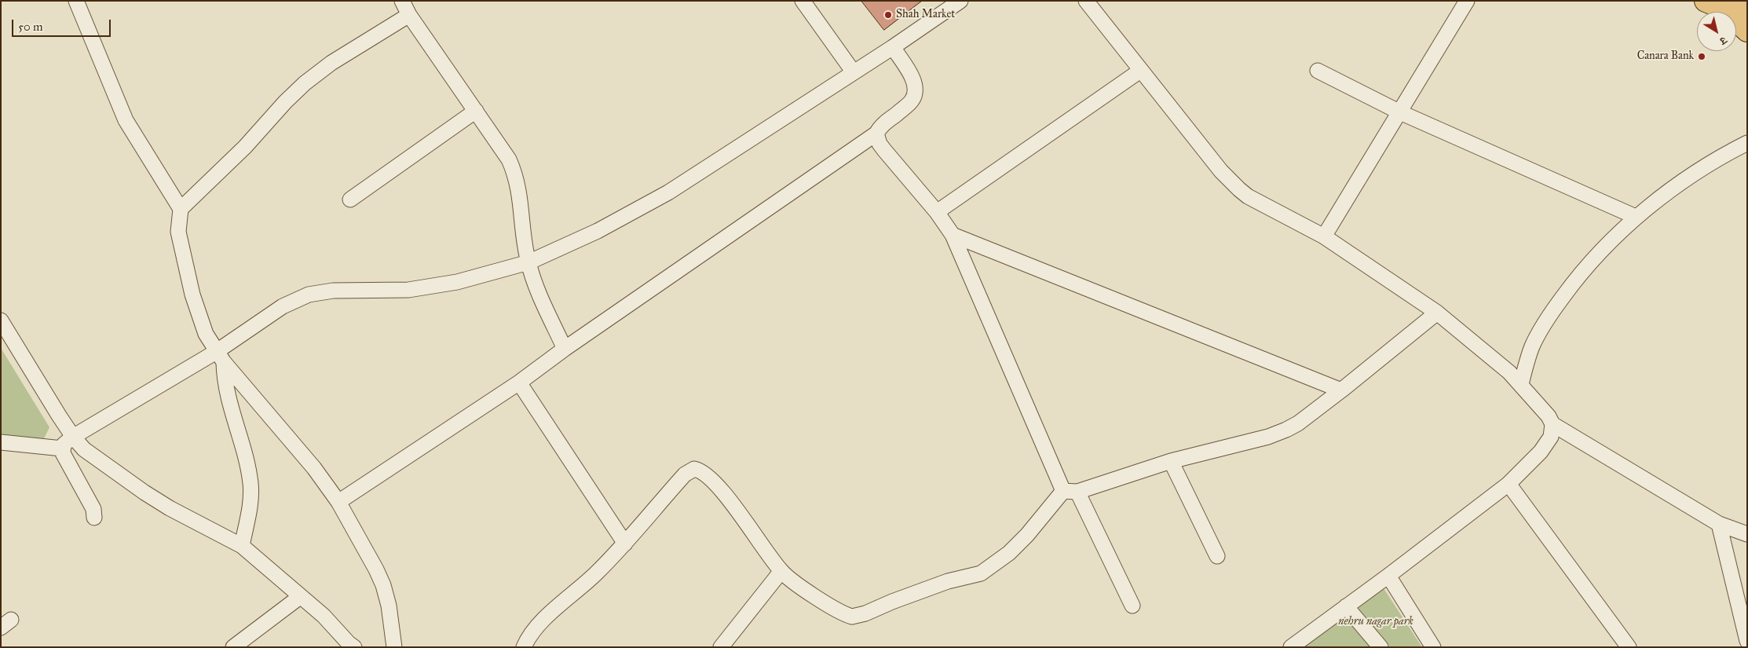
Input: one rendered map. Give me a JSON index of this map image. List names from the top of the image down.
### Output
{
  "parks": ["nehru nagar park"],
  "places": ["Shah Market", "Canara Bank"],
  "scale_bar": "50 m",
  "north": "bottom right"
}
